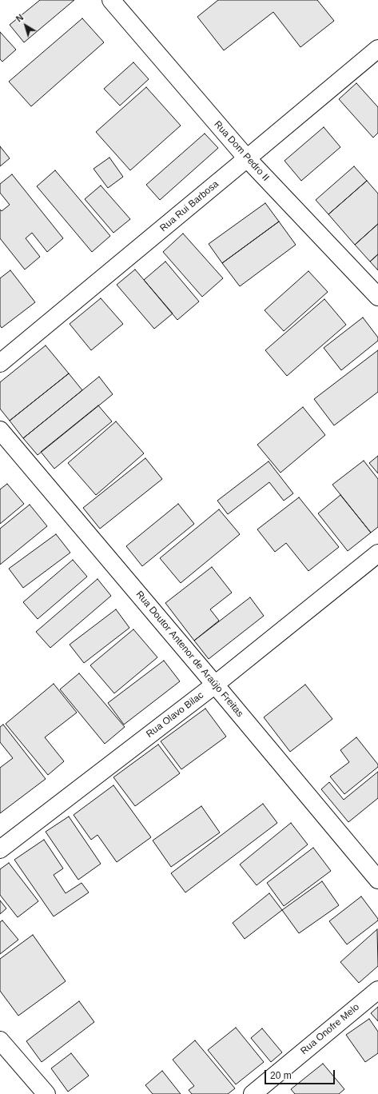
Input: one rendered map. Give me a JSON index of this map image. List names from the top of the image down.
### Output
{
  "streets": {
    "street": [
      "Rua Dom Pedro II",
      "Rua Rui Barbosa",
      "Rua Doutor Antenor de Araújo Freitas",
      "Rua Olavo Bilac",
      "Rua Onofre Melo"
    ]
  },
  "crossings": [
    ["Rua Dom Pedro II", "Rua Rui Barbosa"],
    ["Rua Doutor Antenor de Araújo Freitas", "Rua Olavo Bilac"]
  ],
  "scale_bar": "20 m",
  "north": "top left"
}
